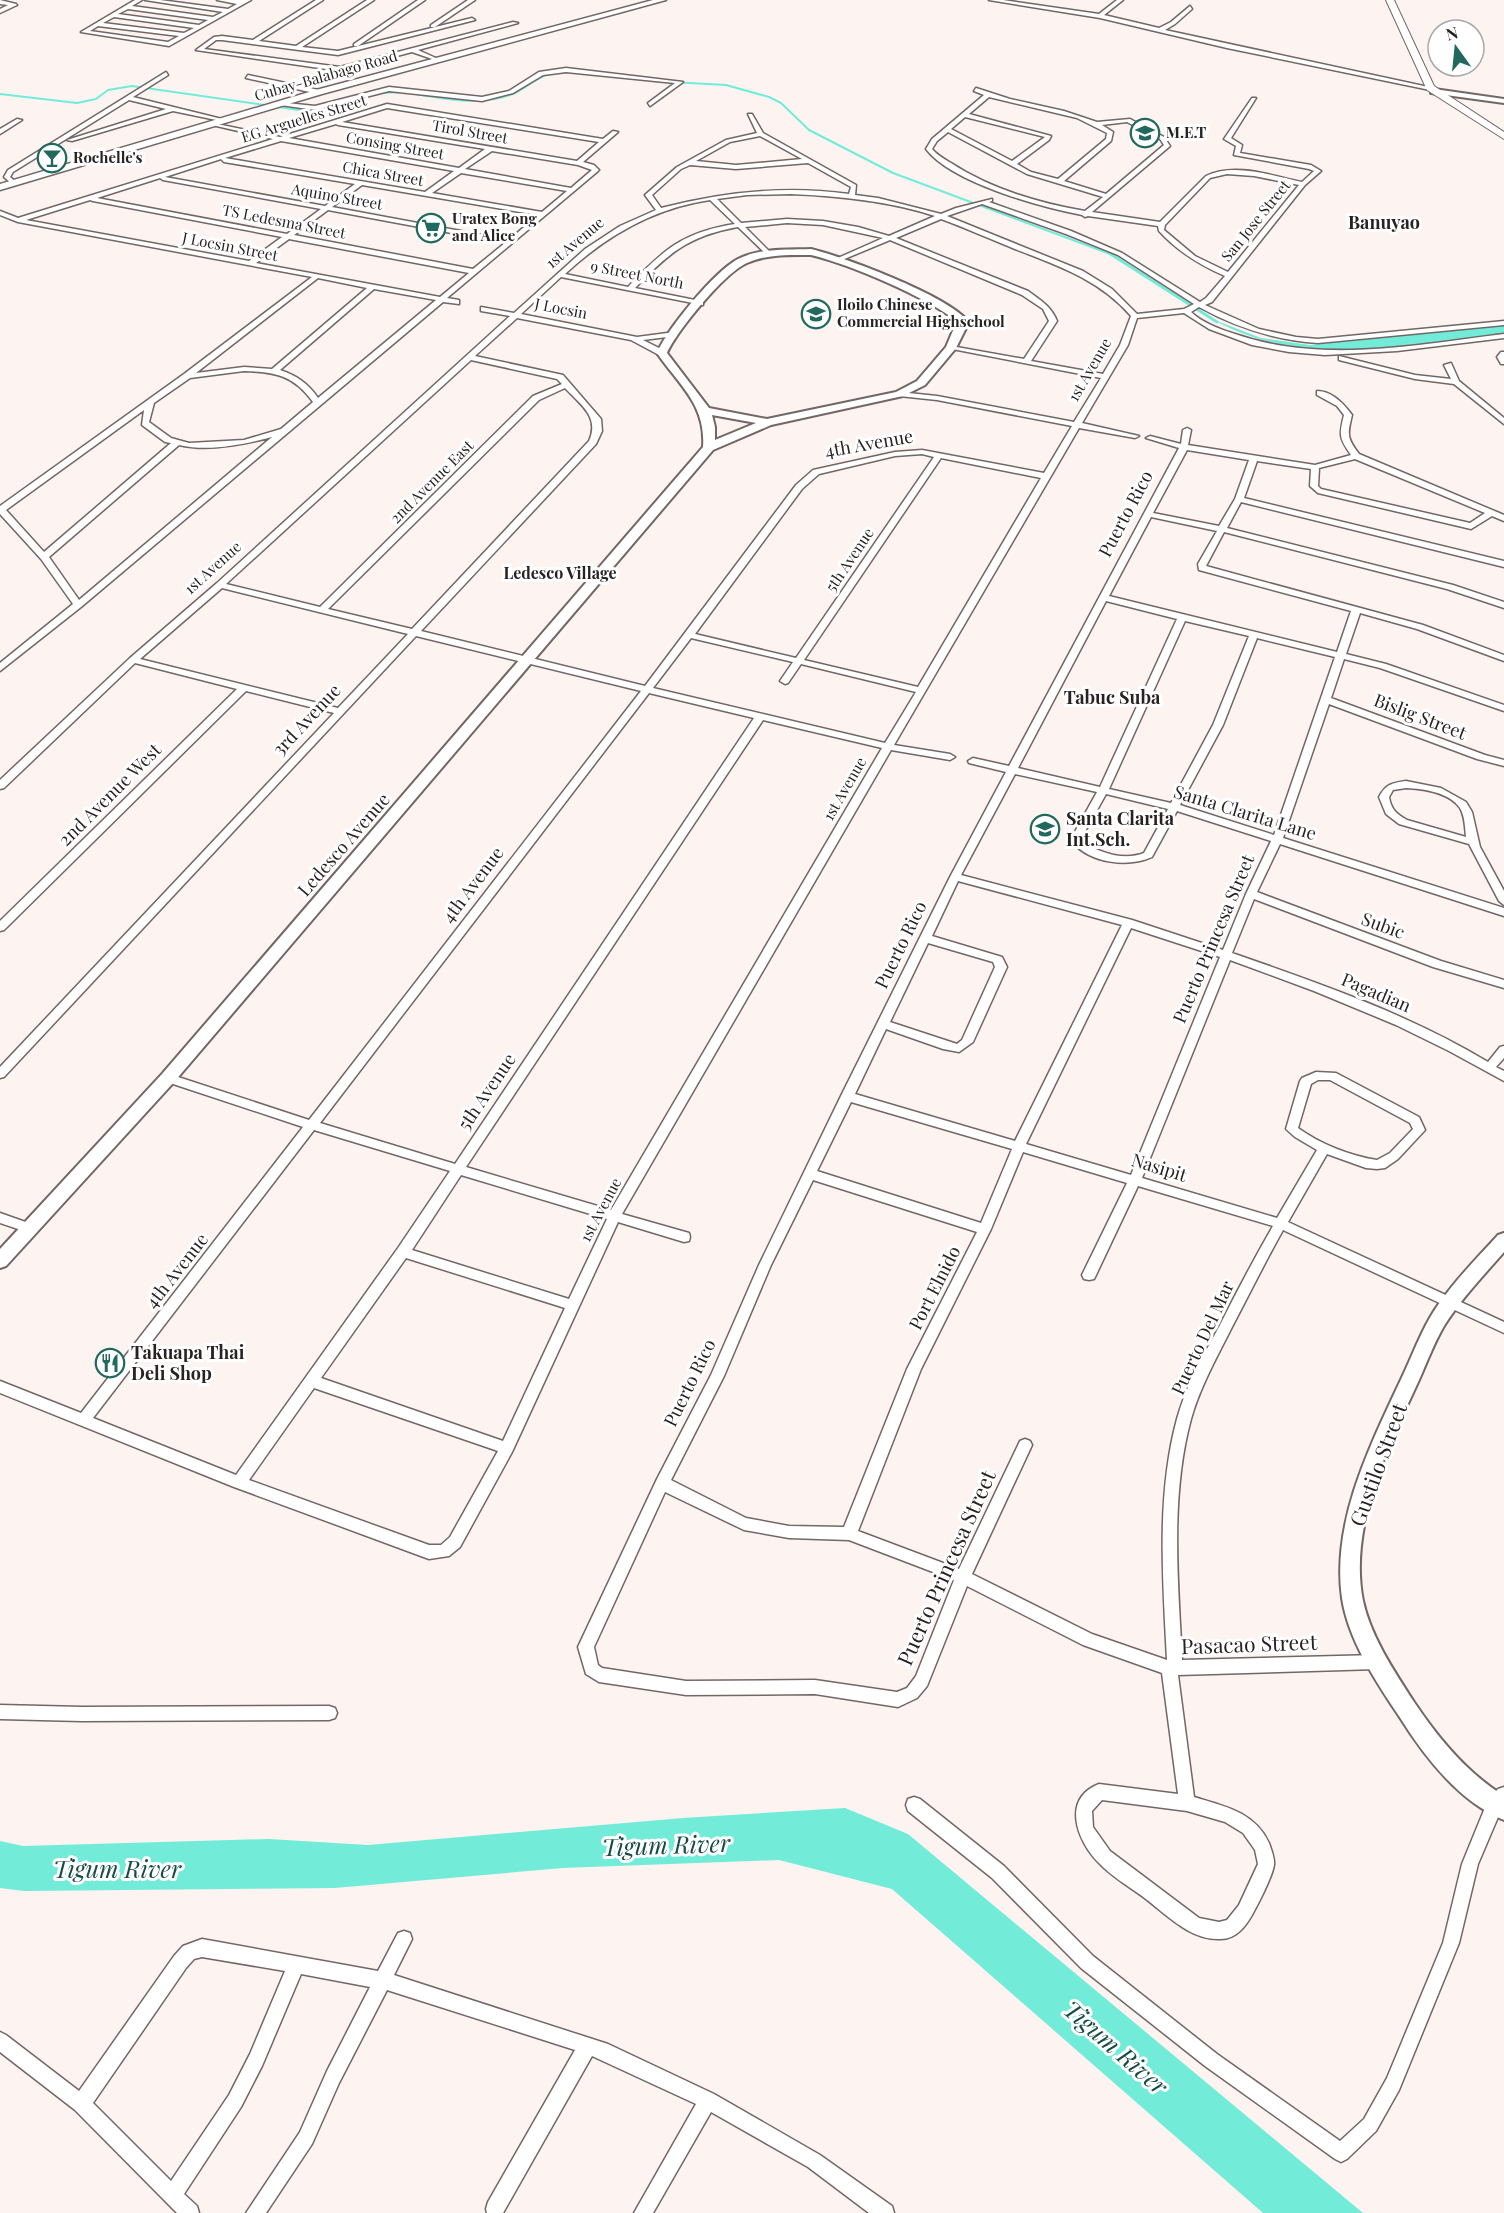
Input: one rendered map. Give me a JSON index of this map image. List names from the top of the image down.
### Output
{
  "streets": {
    "main road": ["Cubay-Balabago Road"],
    "street": [
      "EG Arguelles Street",
      "Tirol Street",
      "Consing Street",
      "Chica Street",
      "Aquino Street",
      "San Jose Street",
      "TS Ledesma Street",
      "1st Avenue",
      "J Locsin Street",
      "9 Street North",
      "J Locsin",
      "4th Avenue",
      "2nd Avenue East",
      "Puerto Rico",
      "5th Avenue",
      "Bislig Street",
      "3rd Avenue",
      "2nd Avenue West",
      "Santa Clarita Lane",
      "Ledesco Avenue",
      "Subic",
      "Puerto Princesa Street",
      "Pagadian",
      "Nasipit",
      "Port Elnido",
      "Puerto Del Mar",
      "Gustilo Street",
      "Pasacao Street"
    ]
  },
  "crossings": [
    ["Cubay-Balabago Road", "Consing Street"],
    ["EG Arguelles Street", "Tirol Street"],
    ["EG Arguelles Street", "Consing Street"],
    ["EG Arguelles Street", "Chica Street"],
    ["EG Arguelles Street", "Aquino Street"],
    ["EG Arguelles Street", "TS Ledesma Street"],
    ["EG Arguelles Street", "J Locsin Street"],
    ["Tirol Street", "Consing Street"],
    ["1st Avenue", "9 Street North"],
    ["1st Avenue", "J Locsin"],
    ["1st Avenue", "4th Avenue"],
    ["1st Avenue", "5th Avenue"],
    ["9 Street North", "J Locsin"],
    ["4th Avenue", "5th Avenue"],
    ["2nd Avenue East", "3rd Avenue"],
    ["Puerto Rico", "Santa Clarita Lane"],
    ["Puerto Rico", "Puerto Princesa Street"],
    ["Puerto Rico", "Pagadian"],
    ["Puerto Rico", "Nasipit"],
    ["Puerto Rico", "Port Elnido"],
    ["Bislig Street", "Puerto Princesa Street"],
    ["Santa Clarita Lane", "Puerto Princesa Street"],
    ["Subic", "Puerto Princesa Street"],
    ["Puerto Princesa Street", "Pagadian"],
    ["Puerto Princesa Street", "Nasipit"],
    ["Puerto Princesa Street", "Pasacao Street"],
    ["Nasipit", "Puerto Del Mar"],
    ["Nasipit", "Gustilo Street"],
    ["Puerto Del Mar", "Pasacao Street"],
    ["Gustilo Street", "Pasacao Street"]
  ],
  "districts": ["Banuyao", "Ledesco Village", "Tabuc Suba"],
  "water": ["Tigum River"],
  "places": {
    "school or university": ["M.E.T", "Iloilo Chinese Commercial Highschool", "Santa Clarita Int.Sch."],
    "bar": ["Rochelle's"],
    "supermarket": ["Uratex Bong and Alice"],
    "restaurant": ["Takuapa Thai Deli Shop"]
  },
  "north": "top"
}
